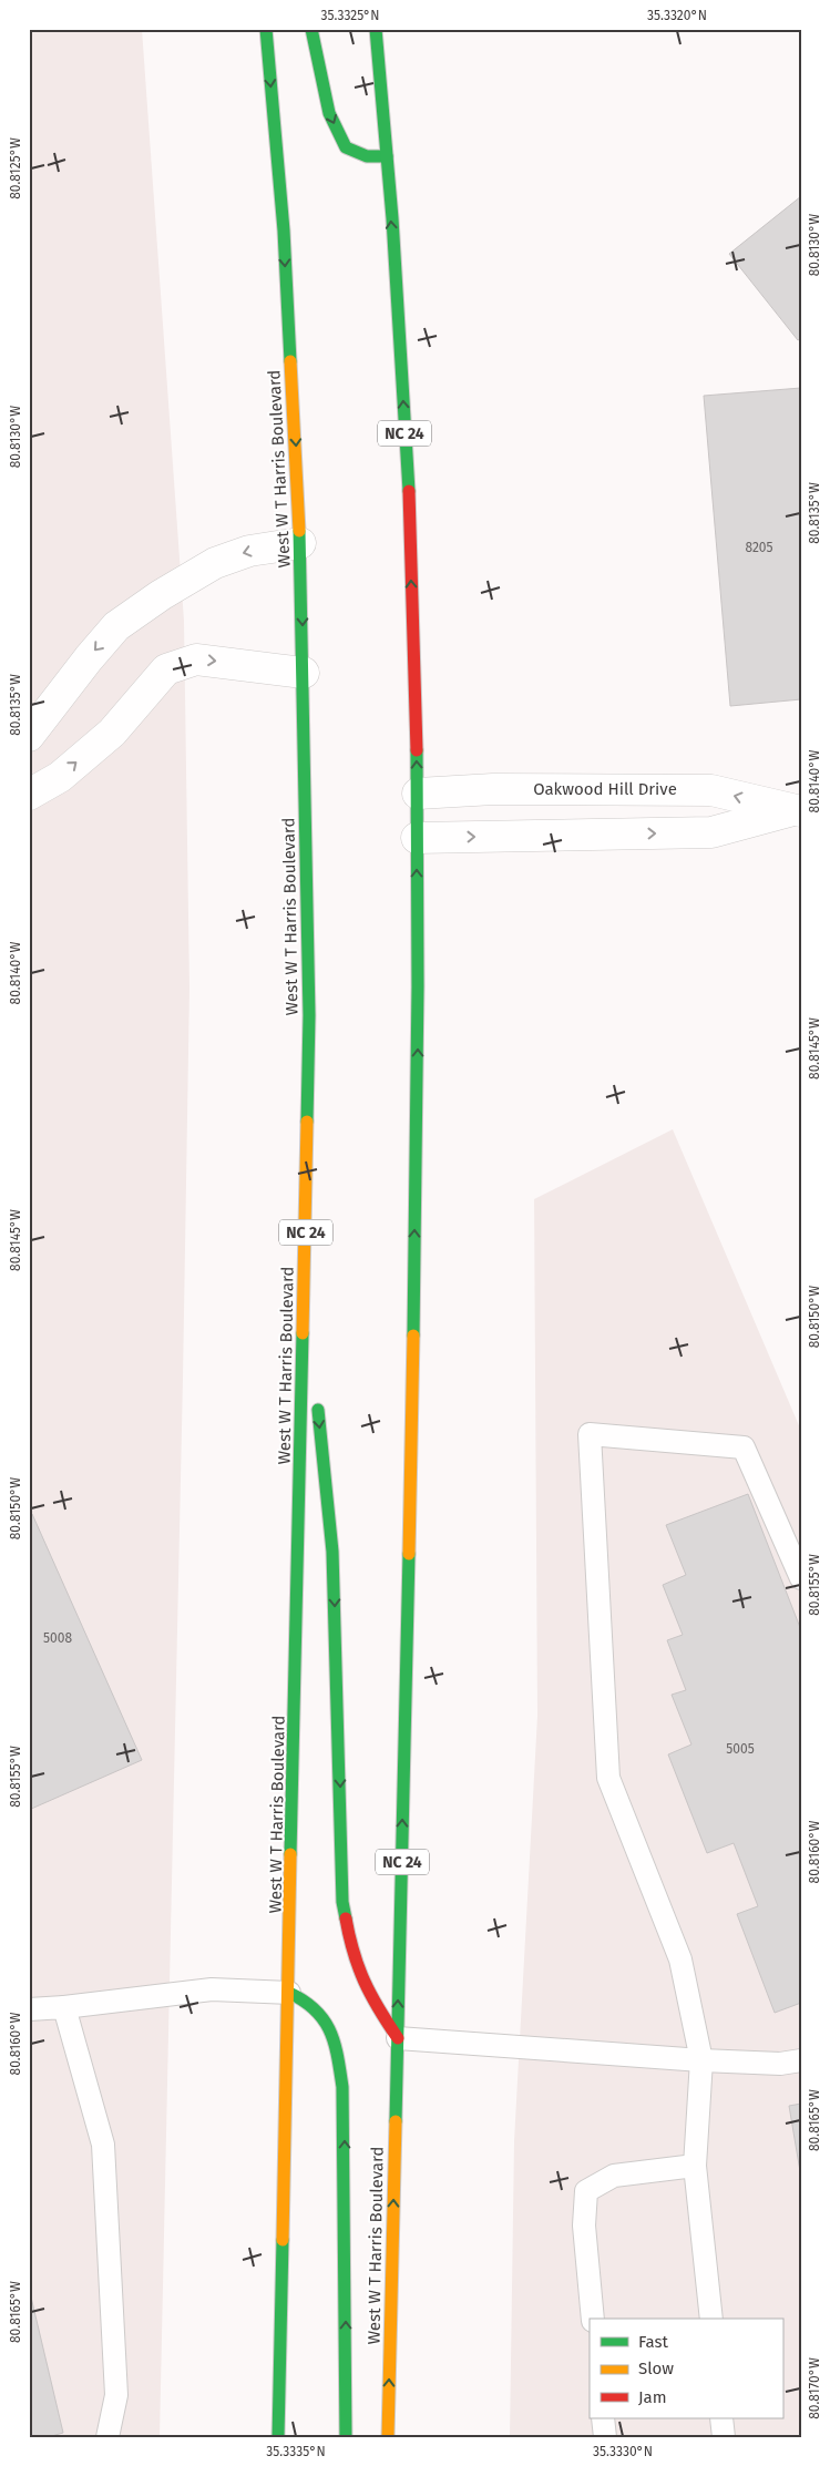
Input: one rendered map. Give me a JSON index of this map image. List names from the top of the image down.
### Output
{
  "streets": {
    "main road": ["NC 24", "West W T Harris Boulevard"],
    "street": ["Oakwood Hill Drive"]
  },
  "crossings": [
    ["West W T Harris Boulevard", "Oakwood Hill Drive"]
  ],
  "house_numbers": ["8205", "5008", "5005"],
  "legend": ["Fast", "Slow", "Jam"],
  "coordinates": [
    "35.3325°N",
    "35.3320°N",
    "80.8125°W",
    "80.8130°W",
    "80.8135°W",
    "80.8140°W",
    "80.8145°W",
    "80.8150°W",
    "80.8155°W",
    "80.8160°W",
    "80.8165°W",
    "80.8170°W",
    "35.3335°N",
    "35.3330°N"
  ]
}
